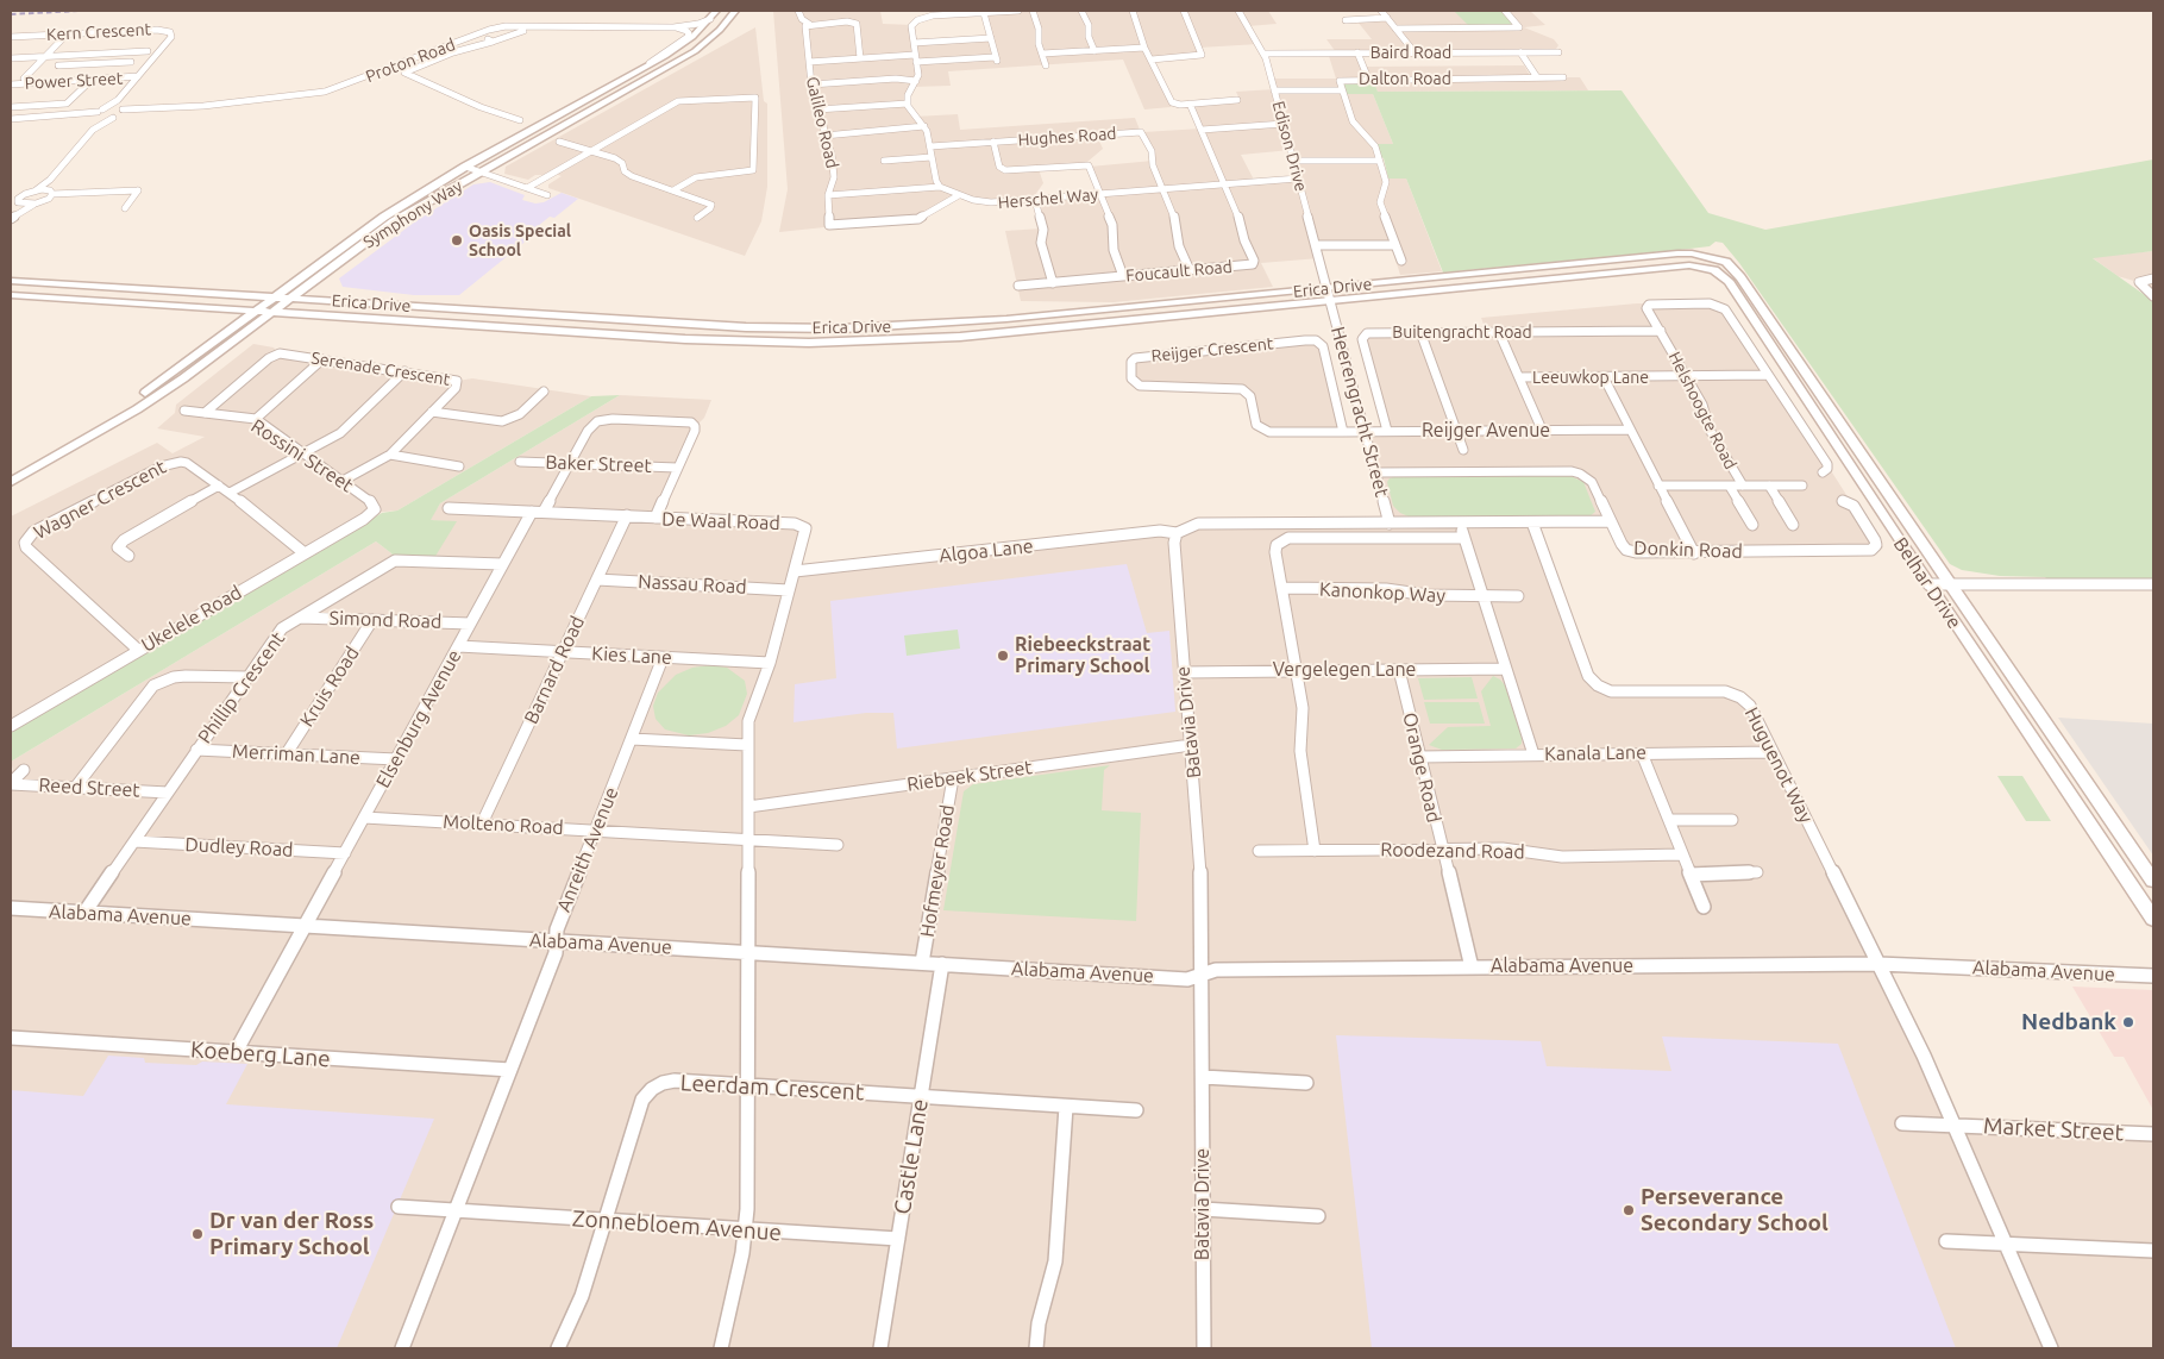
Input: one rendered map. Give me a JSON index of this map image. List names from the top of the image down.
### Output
{
  "streets": {
    "main road": ["Symphony Way", "Erica Drive", "Belhar Drive"],
    "street": [
      "Kern Crescent",
      "Baird Road",
      "Proton Road",
      "Dalton Road",
      "Power Street",
      "Galileo Road",
      "Hughes Road",
      "Edison Drive",
      "Herschel Way",
      "Foucault Road",
      "Buitengracht Road",
      "Reijger Crescent",
      "Serenade Crescent",
      "Leeuwkop Lane",
      "Helshoogte Road",
      "Heerengracht Street",
      "Reijger Avenue",
      "Rossini Street",
      "Baker Street",
      "Wagner Crescent",
      "De Waal Road",
      "Donkin Road",
      "Algoa Lane",
      "Nassau Road",
      "Kanonkop Way",
      "Ukelele Road",
      "Simond Road",
      "Kies Lane",
      "Barnard Road",
      "Vergelegen Lane",
      "Kruis Road",
      "Phillip Crescent",
      "Elsenburg Avenue",
      "Batavia Drive",
      "Kanala Lane",
      "Merriman Lane",
      "Huguenot Way",
      "Orange Road",
      "Riebeek Street",
      "Reed Street",
      "Molteno Road",
      "Dudley Road",
      "Anreith Avenue",
      "Roodezand Road",
      "Hofmeyer Road",
      "Alabama Avenue",
      "Koeberg Lane",
      "Leerdam Crescent",
      "Market Street",
      "Castle Lane",
      "Zonnebloem Avenue"
    ]
  },
  "crossings": [
    ["Kern Crescent", "Power Street"],
    ["Baird Road", "Edison Drive"],
    ["Proton Road", "Symphony Way"],
    ["Galileo Road", "Herschel Way"],
    ["Hughes Road", "Herschel Way"],
    ["Edison Drive", "Herschel Way"],
    ["Edison Drive", "Erica Drive"],
    ["Herschel Way", "Foucault Road"],
    ["Symphony Way", "Erica Drive"],
    ["Erica Drive", "Heerengracht Street"],
    ["Erica Drive", "Belhar Drive"],
    ["Buitengracht Road", "Helshoogte Road"],
    ["Buitengracht Road", "Reijger Avenue"],
    ["Reijger Crescent", "Reijger Avenue"],
    ["Serenade Crescent", "Rossini Street"],
    ["Leeuwkop Lane", "Helshoogte Road"],
    ["Heerengracht Street", "Reijger Avenue"],
    ["Heerengracht Street", "Donkin Road"],
    ["Rossini Street", "Ukelele Road"],
    ["Baker Street", "Elsenburg Avenue"],
    ["Wagner Crescent", "Ukelele Road"],
    ["De Waal Road", "Algoa Lane"],
    ["De Waal Road", "Nassau Road"],
    ["De Waal Road", "Kies Lane"],
    ["De Waal Road", "Barnard Road"],
    ["De Waal Road", "Elsenburg Avenue"],
    ["De Waal Road", "Riebeek Street"],
    ["De Waal Road", "Molteno Road"],
    ["De Waal Road", "Alabama Avenue"],
    ["De Waal Road", "Leerdam Crescent"],
    ["De Waal Road", "Zonnebloem Avenue"],
    ["Algoa Lane", "Batavia Drive"],
    ["Nassau Road", "Barnard Road"],
    ["Simond Road", "Kruis Road"],
    ["Simond Road", "Phillip Crescent"],
    ["Simond Road", "Elsenburg Avenue"],
    ["Kies Lane", "Barnard Road"],
    ["Kies Lane", "Elsenburg Avenue"],
    ["Kies Lane", "Anreith Avenue"],
    ["Barnard Road", "Molteno Road"],
    ["Vergelegen Lane", "Batavia Drive"],
    ["Vergelegen Lane", "Orange Road"],
    ["Kruis Road", "Merriman Lane"],
    ["Phillip Crescent", "Elsenburg Avenue"],
    ["Phillip Crescent", "Merriman Lane"],
    ["Phillip Crescent", "Reed Street"],
    ["Phillip Crescent", "Dudley Road"],
    ["Phillip Crescent", "Alabama Avenue"],
    ["Elsenburg Avenue", "Merriman Lane"],
    ["Elsenburg Avenue", "Molteno Road"],
    ["Elsenburg Avenue", "Dudley Road"],
    ["Elsenburg Avenue", "Alabama Avenue"],
    ["Elsenburg Avenue", "Koeberg Lane"],
    ["Batavia Drive", "Riebeek Street"],
    ["Batavia Drive", "Alabama Avenue"],
    ["Kanala Lane", "Huguenot Way"],
    ["Kanala Lane", "Orange Road"],
    ["Huguenot Way", "Alabama Avenue"],
    ["Orange Road", "Roodezand Road"],
    ["Orange Road", "Alabama Avenue"],
    ["Riebeek Street", "Hofmeyer Road"],
    ["Molteno Road", "Anreith Avenue"],
    ["Anreith Avenue", "Alabama Avenue"],
    ["Anreith Avenue", "Koeberg Lane"],
    ["Anreith Avenue", "Zonnebloem Avenue"],
    ["Hofmeyer Road", "Alabama Avenue"],
    ["Alabama Avenue", "Castle Lane"],
    ["Leerdam Crescent", "Castle Lane"],
    ["Leerdam Crescent", "Zonnebloem Avenue"],
    ["Castle Lane", "Zonnebloem Avenue"]
  ],
  "places": [
    "Oasis Special School",
    "Riebeeckstraat Primary School",
    "Nedbank",
    "Perseverance Secondary School",
    "Dr van der Ross Primary School"
  ]
}
